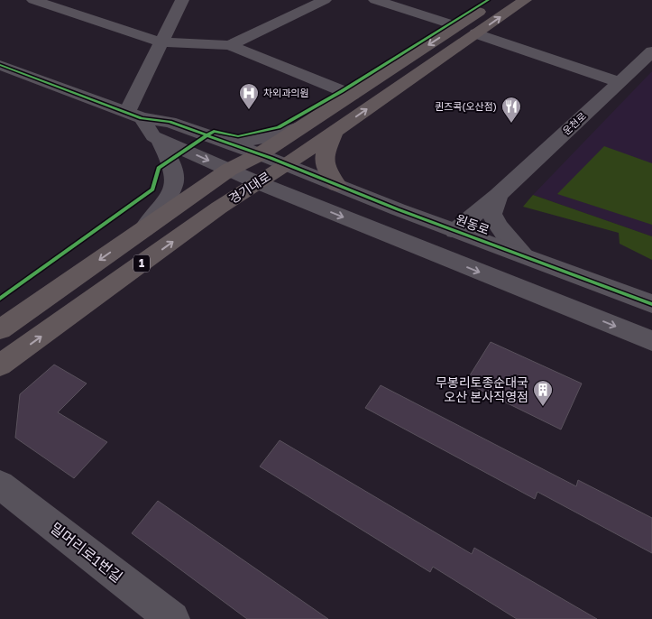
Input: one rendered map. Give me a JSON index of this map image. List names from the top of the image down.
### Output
{
  "streets": {
    "main road": ["경기대로", "1"],
    "street": ["운천로", "원동로", "밀머리로1번길"]
  },
  "crossings": [
    ["운천로", "원동로"],
    ["경기대로", "원동로"]
  ],
  "places": {
    "hospital": ["차외과의원"],
    "restaurant": ["퀸즈콕(오산점)"],
    "building": ["무봉리토종순대국 오산 본사직영점"]
  }
}
